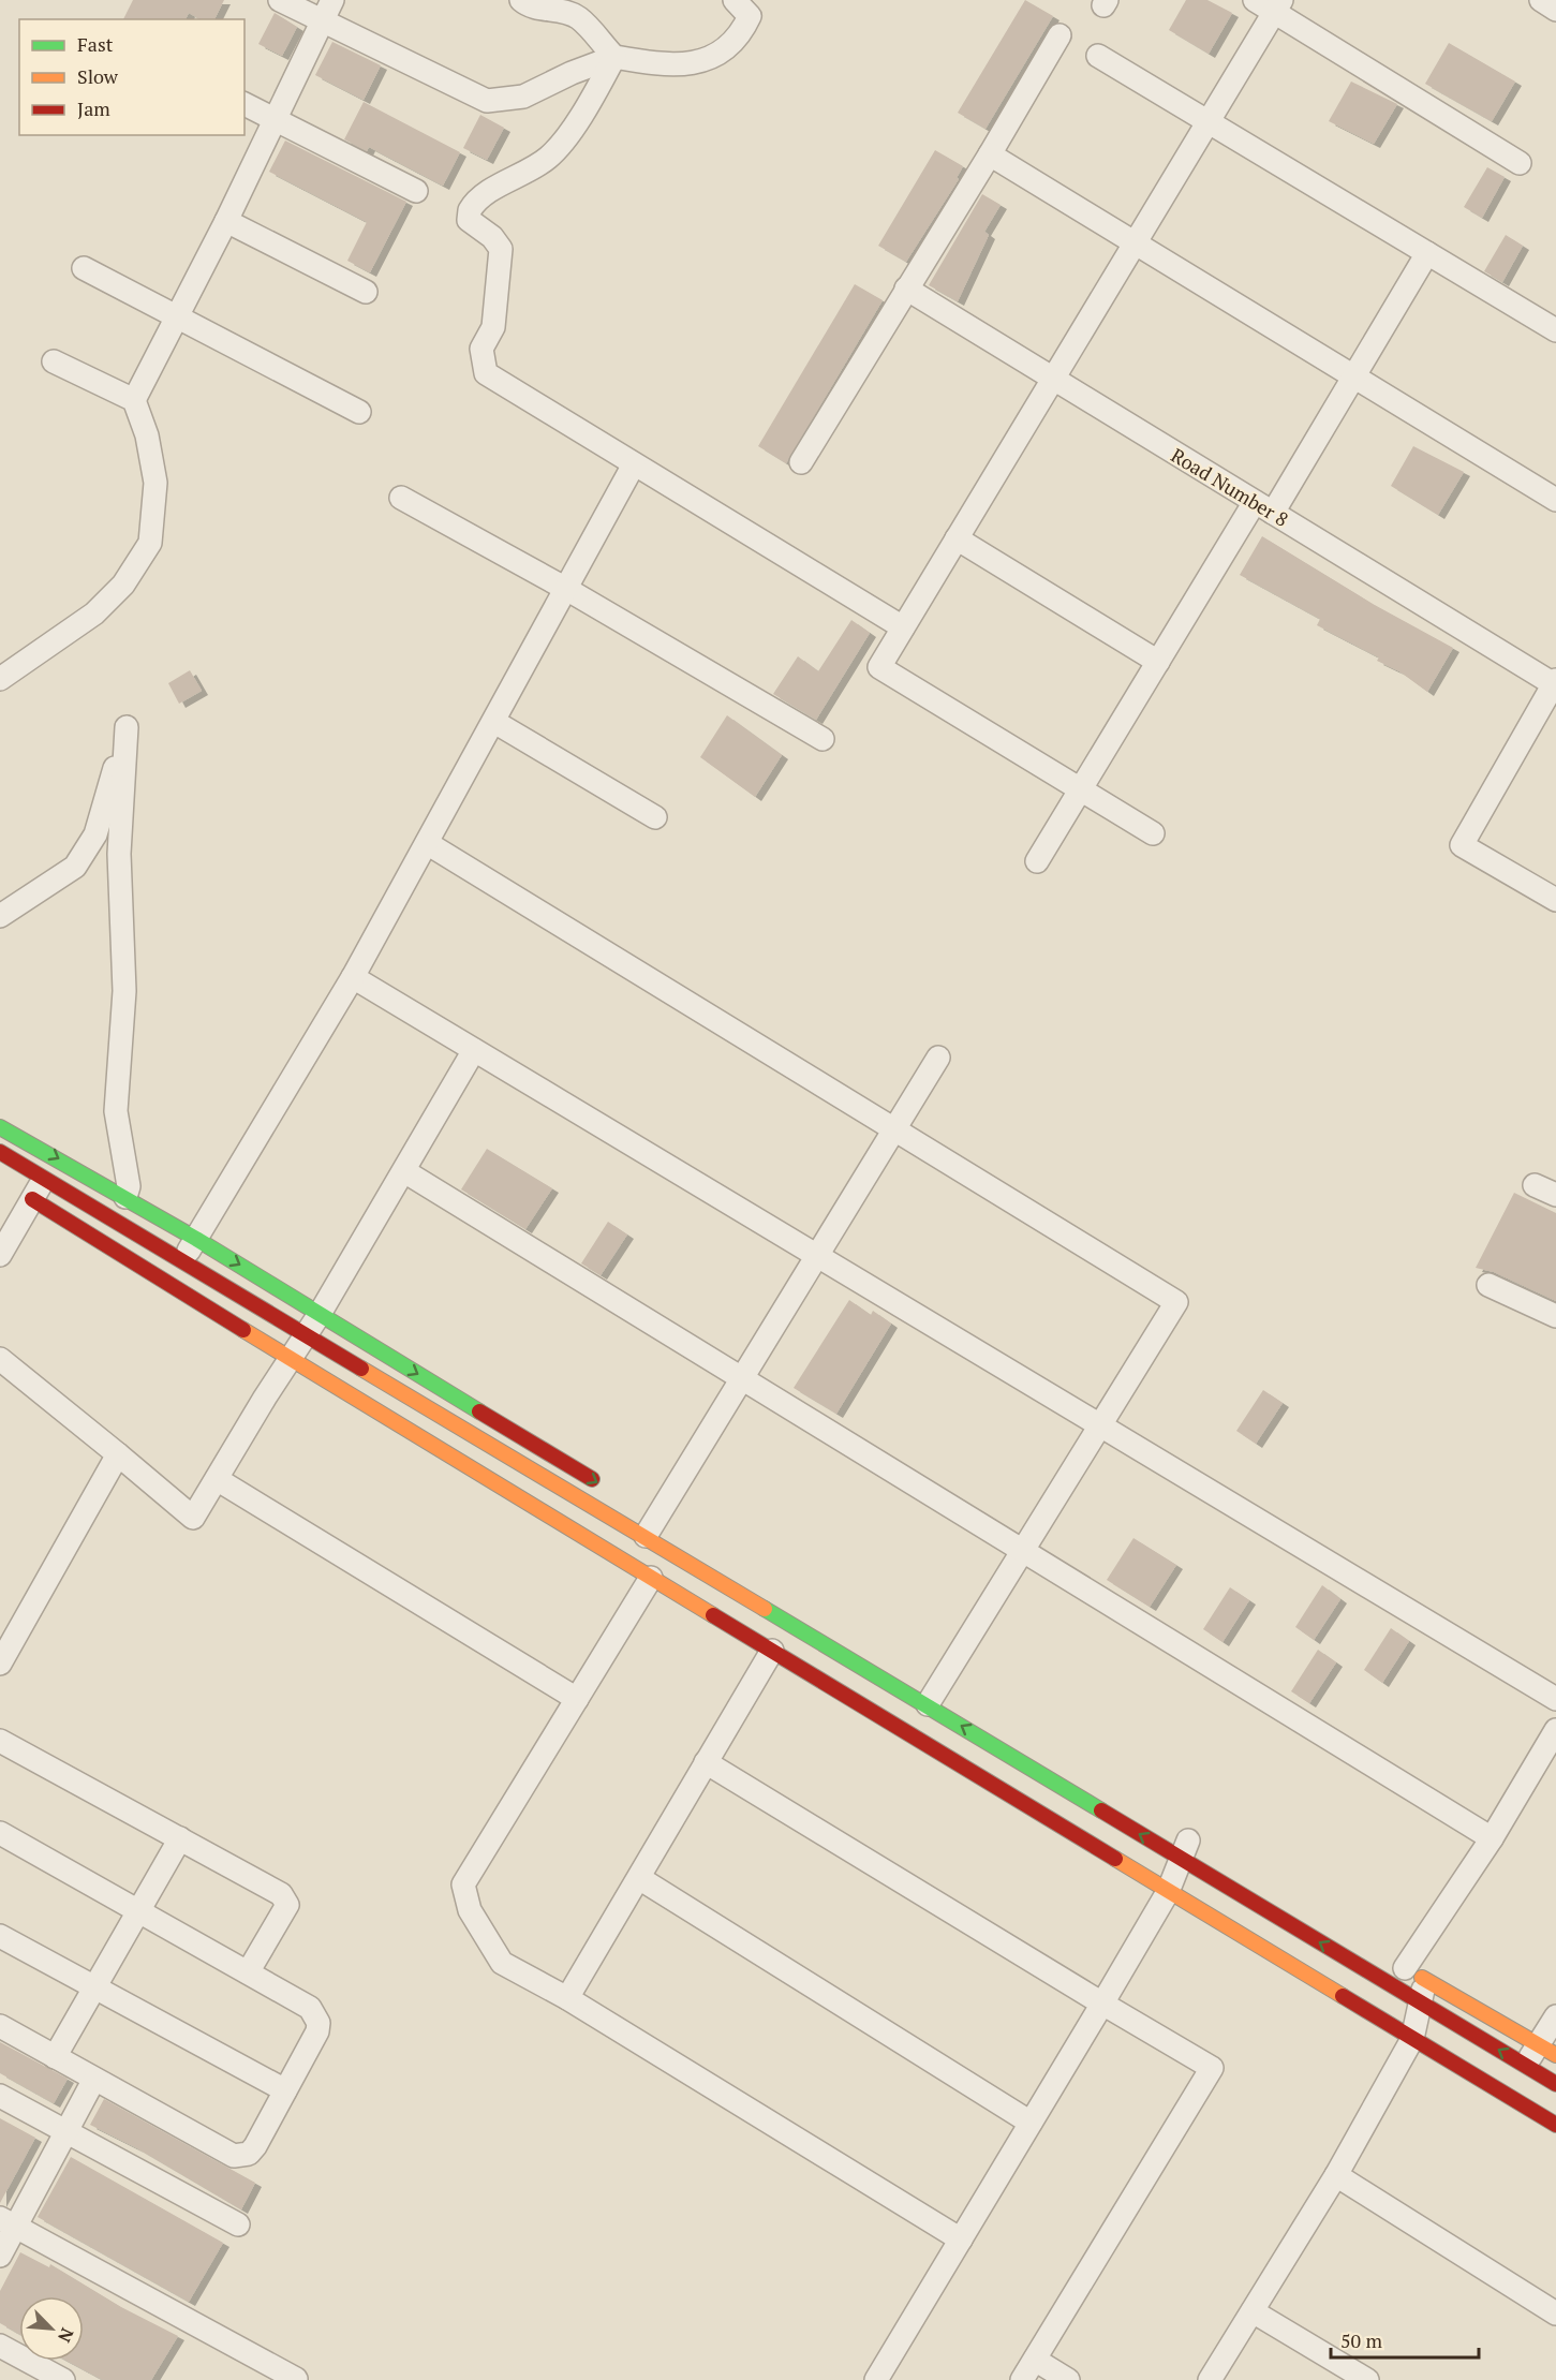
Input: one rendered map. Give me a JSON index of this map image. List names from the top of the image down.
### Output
{
  "streets": {
    "street": ["Road Number 8"]
  },
  "legend": ["Fast", "Slow", "Jam"],
  "scale_bar": "50 m",
  "north": "bottom right"
}
